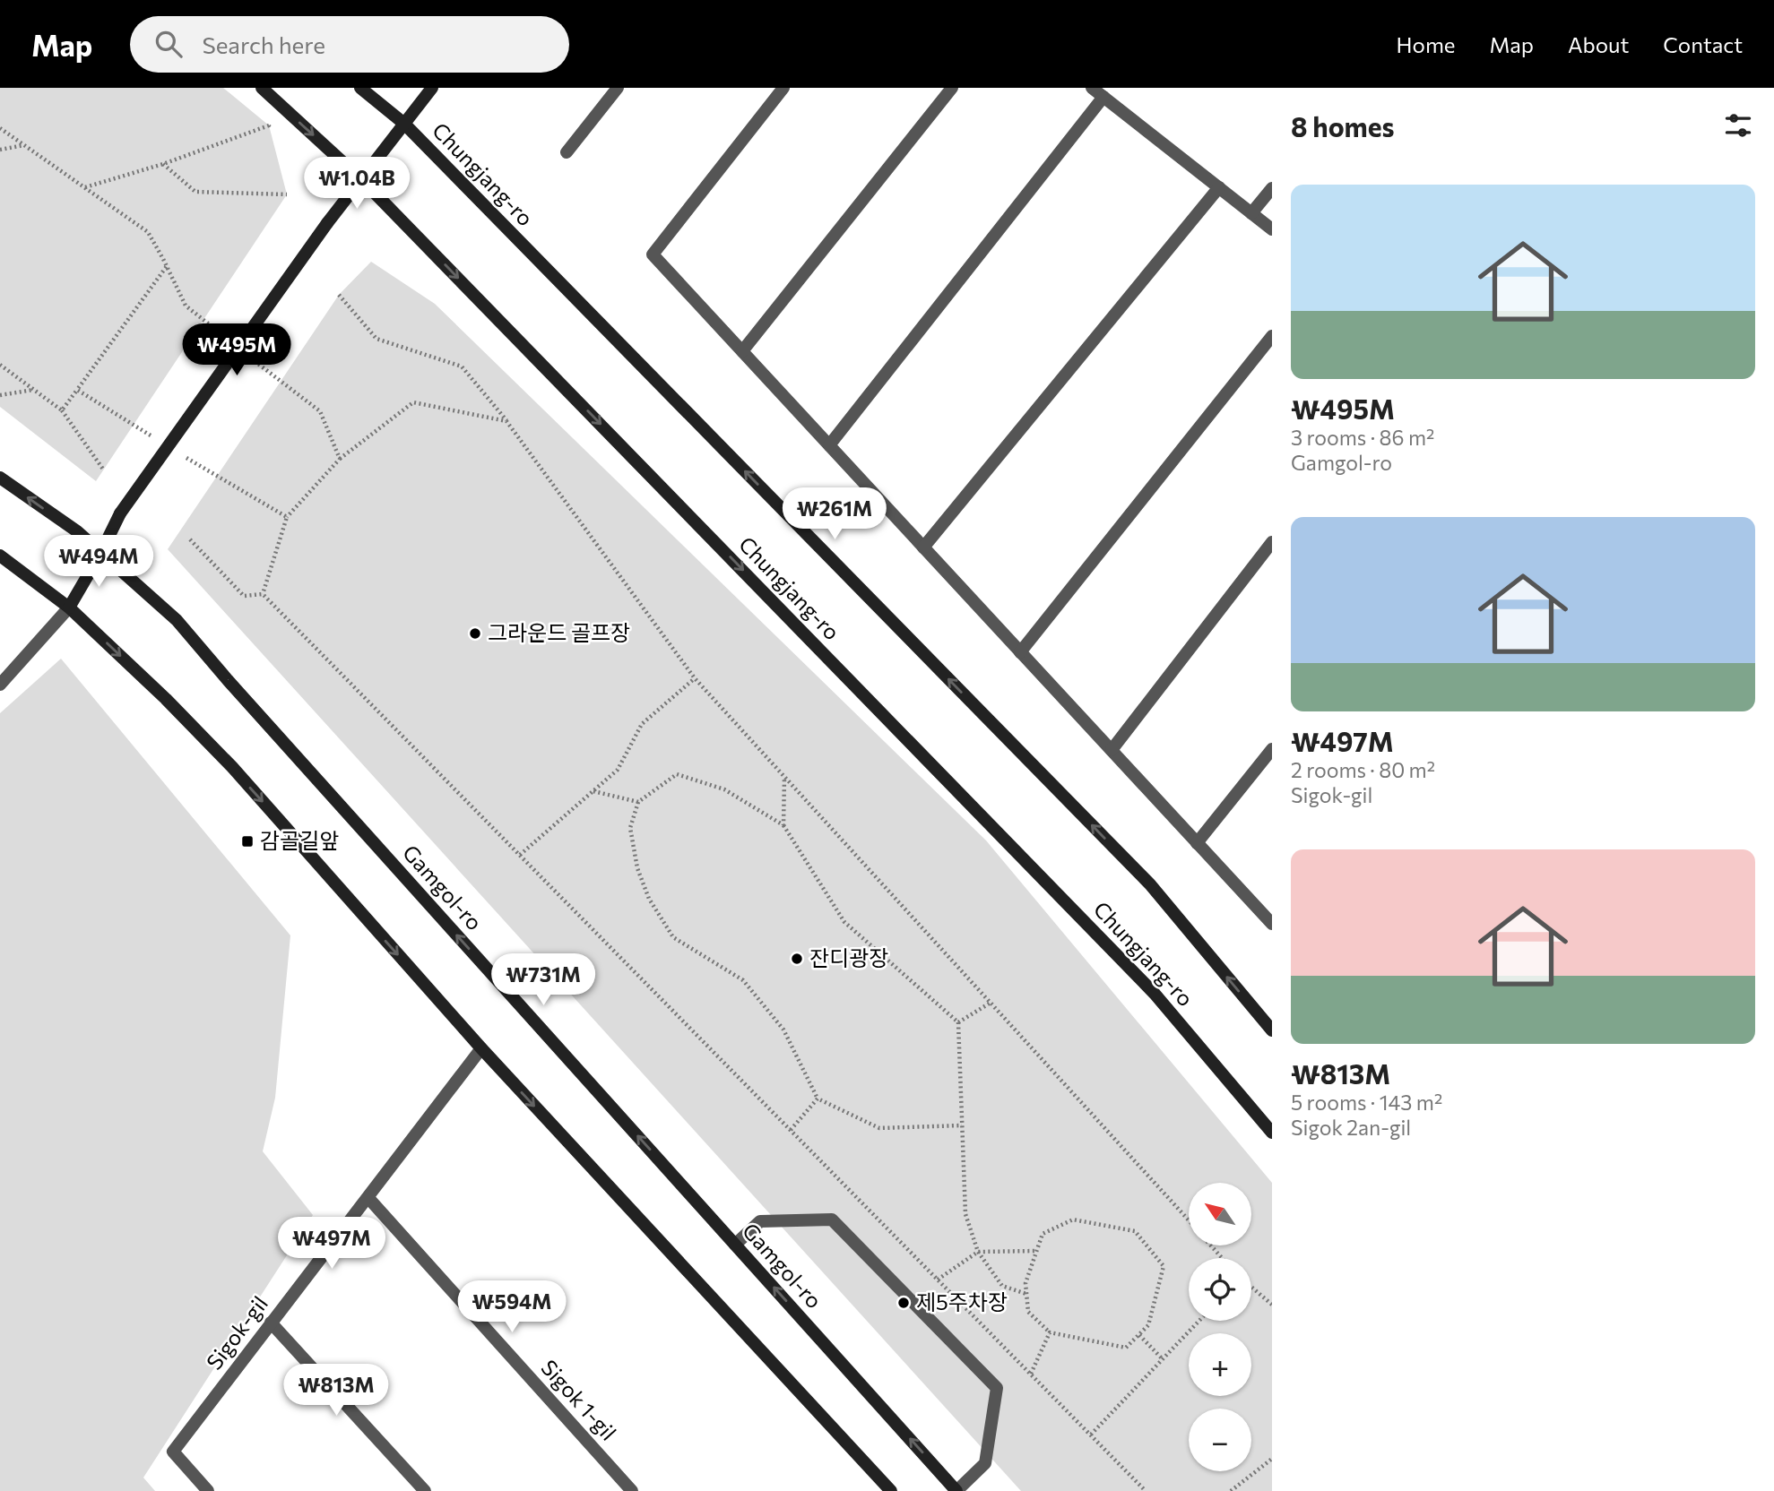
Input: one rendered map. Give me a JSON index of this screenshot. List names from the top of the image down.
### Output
{
  "streets": {
    "street": [
      "Chungjang-ro",
      "Gamgol-ro",
      "Sigok-gil",
      "Sigok 1-gil"
    ]
  },
  "crossings": [
    ["Sigok-gil", "Sigok 1-gil"]
  ],
  "places": {
    "other": ["그라운드 골프장", "잔디광장", "제5주차장"],
    "transit": ["감골길앞"]
  },
  "north": "top left",
  "page": {
    "header": "Map",
    "search": "Search here",
    "nav": [
      "Home",
      "Map",
      "About",
      "Contact"
    ],
    "heading": "8 homes",
    "price": [
      "₩1.04B",
      "₩495M",
      "₩261M",
      "₩494M",
      "₩731M",
      "₩497M",
      "₩594M",
      "₩813M"
    ],
    "list": [
      {
        "name": "₩495M",
        "note": "3 rooms · 86 m² · Gamgol-ro"
      },
      {
        "name": "₩497M",
        "note": "2 rooms · 80 m² · Sigok-gil"
      },
      {
        "name": "₩813M",
        "note": "5 rooms · 143 m² · Sigok 2an-gil"
      }
    ],
    "map_buttons": ["+", "−"]
  }
}
